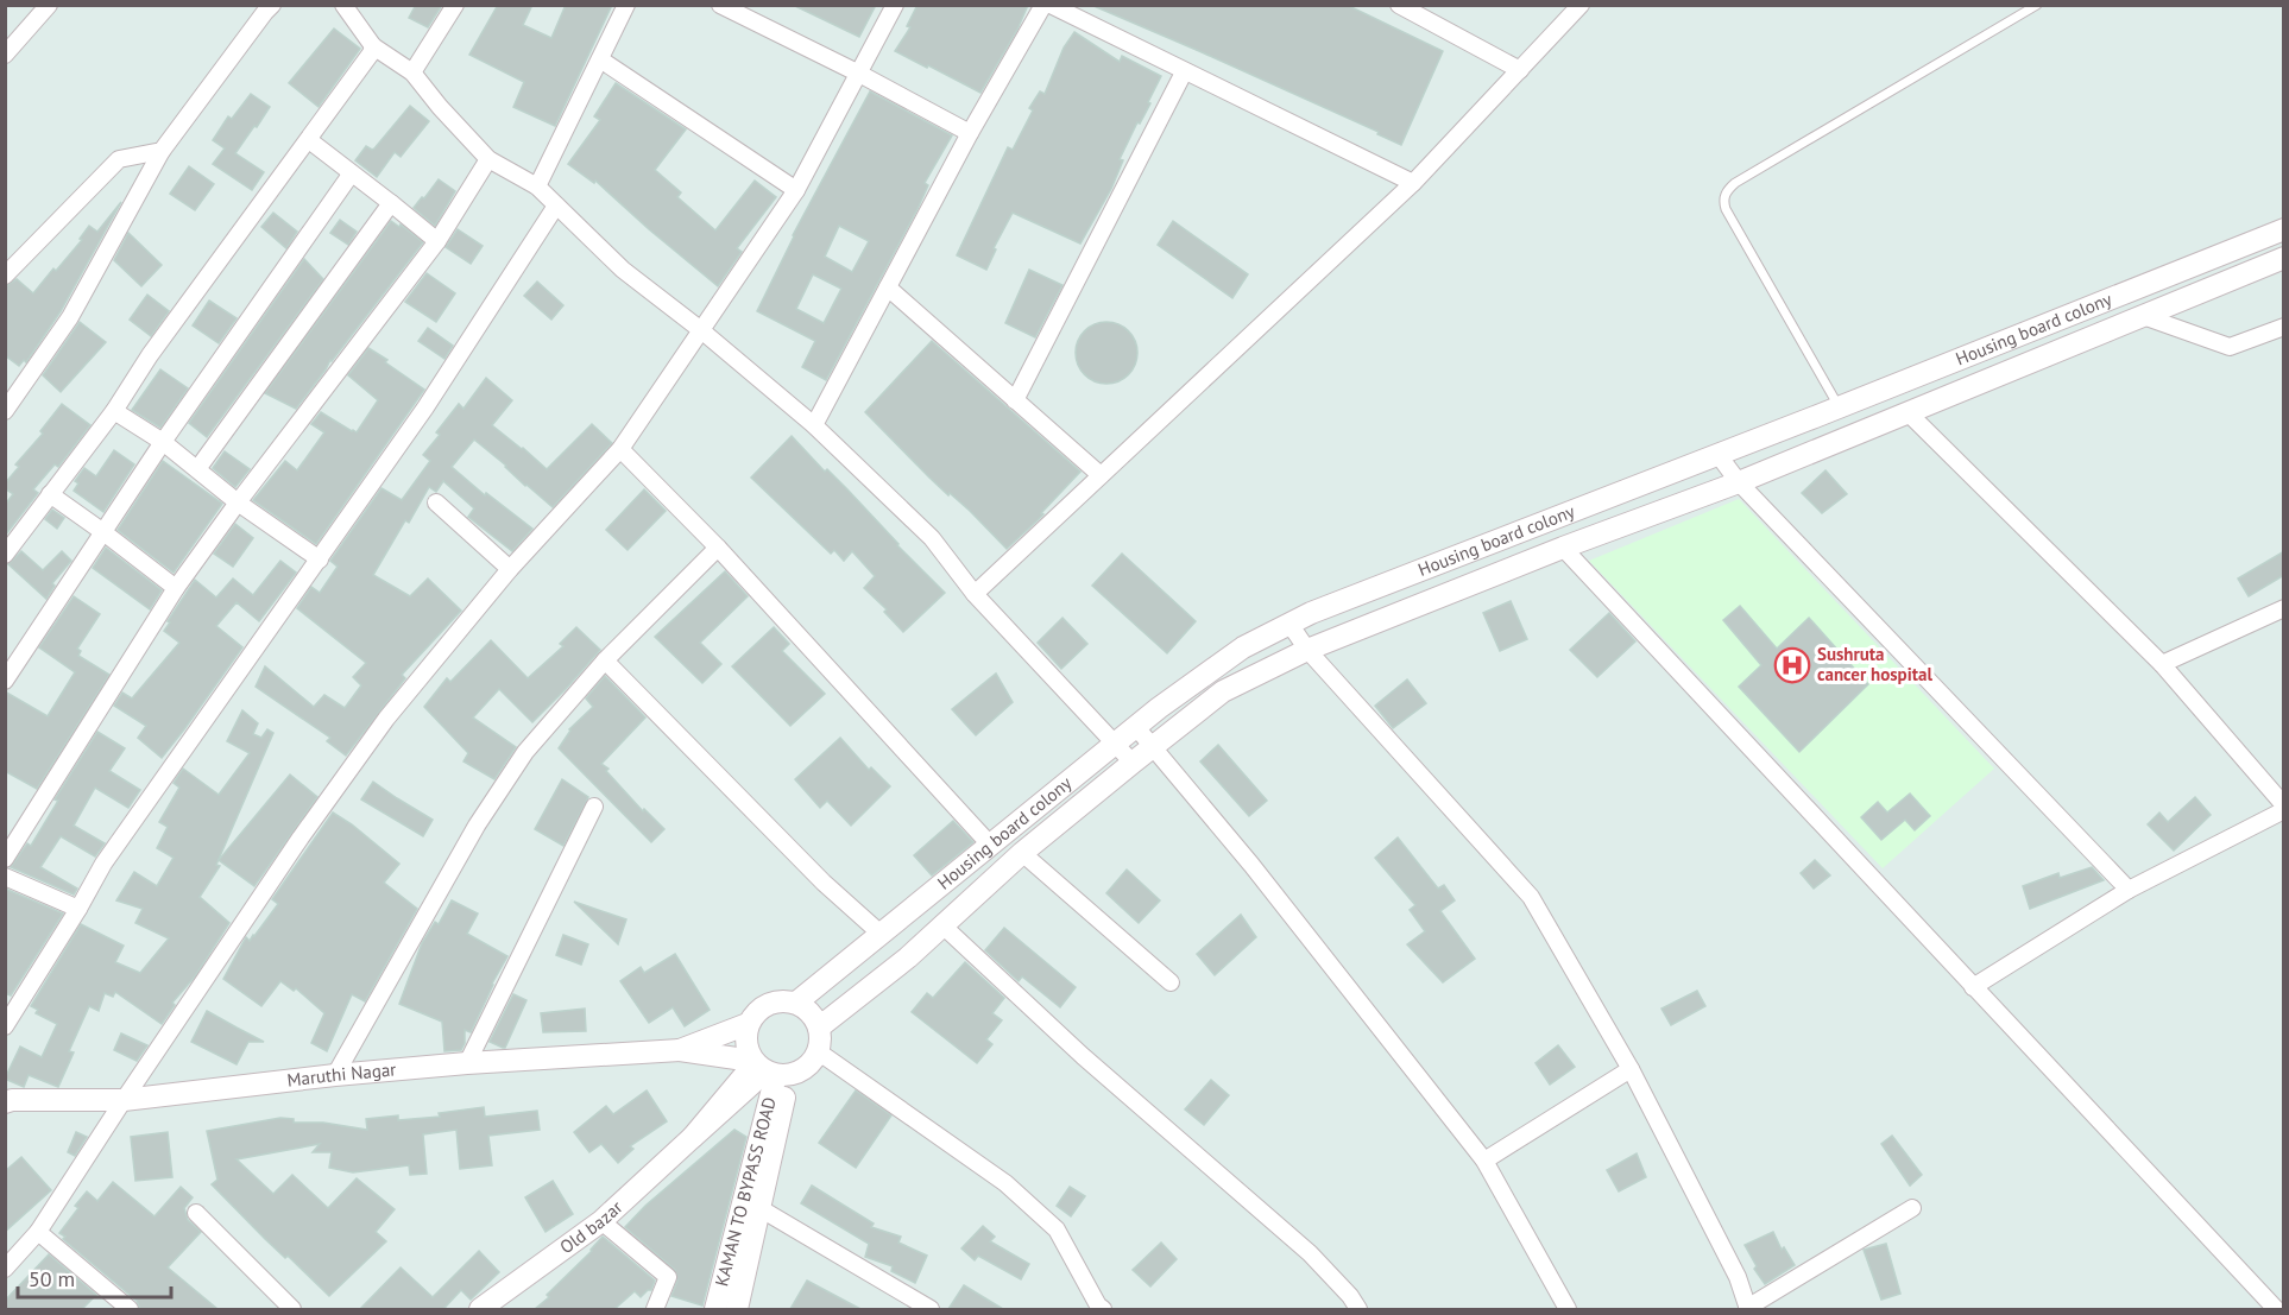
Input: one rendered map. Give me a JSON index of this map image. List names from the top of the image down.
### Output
{
  "streets": {
    "street": [
      "Housing board colony",
      "Maruthi Nagar",
      "KAMAN TO BYPASS ROAD",
      "Old bazar"
    ]
  },
  "crossings": [
    ["Housing board colony", "KAMAN TO BYPASS ROAD"],
    ["Housing board colony", "Old bazar"],
    ["KAMAN TO BYPASS ROAD", "Old bazar"]
  ],
  "places": {
    "hospital": ["Sushruta cancer hospital"]
  },
  "scale_bar": "50 m"
}
